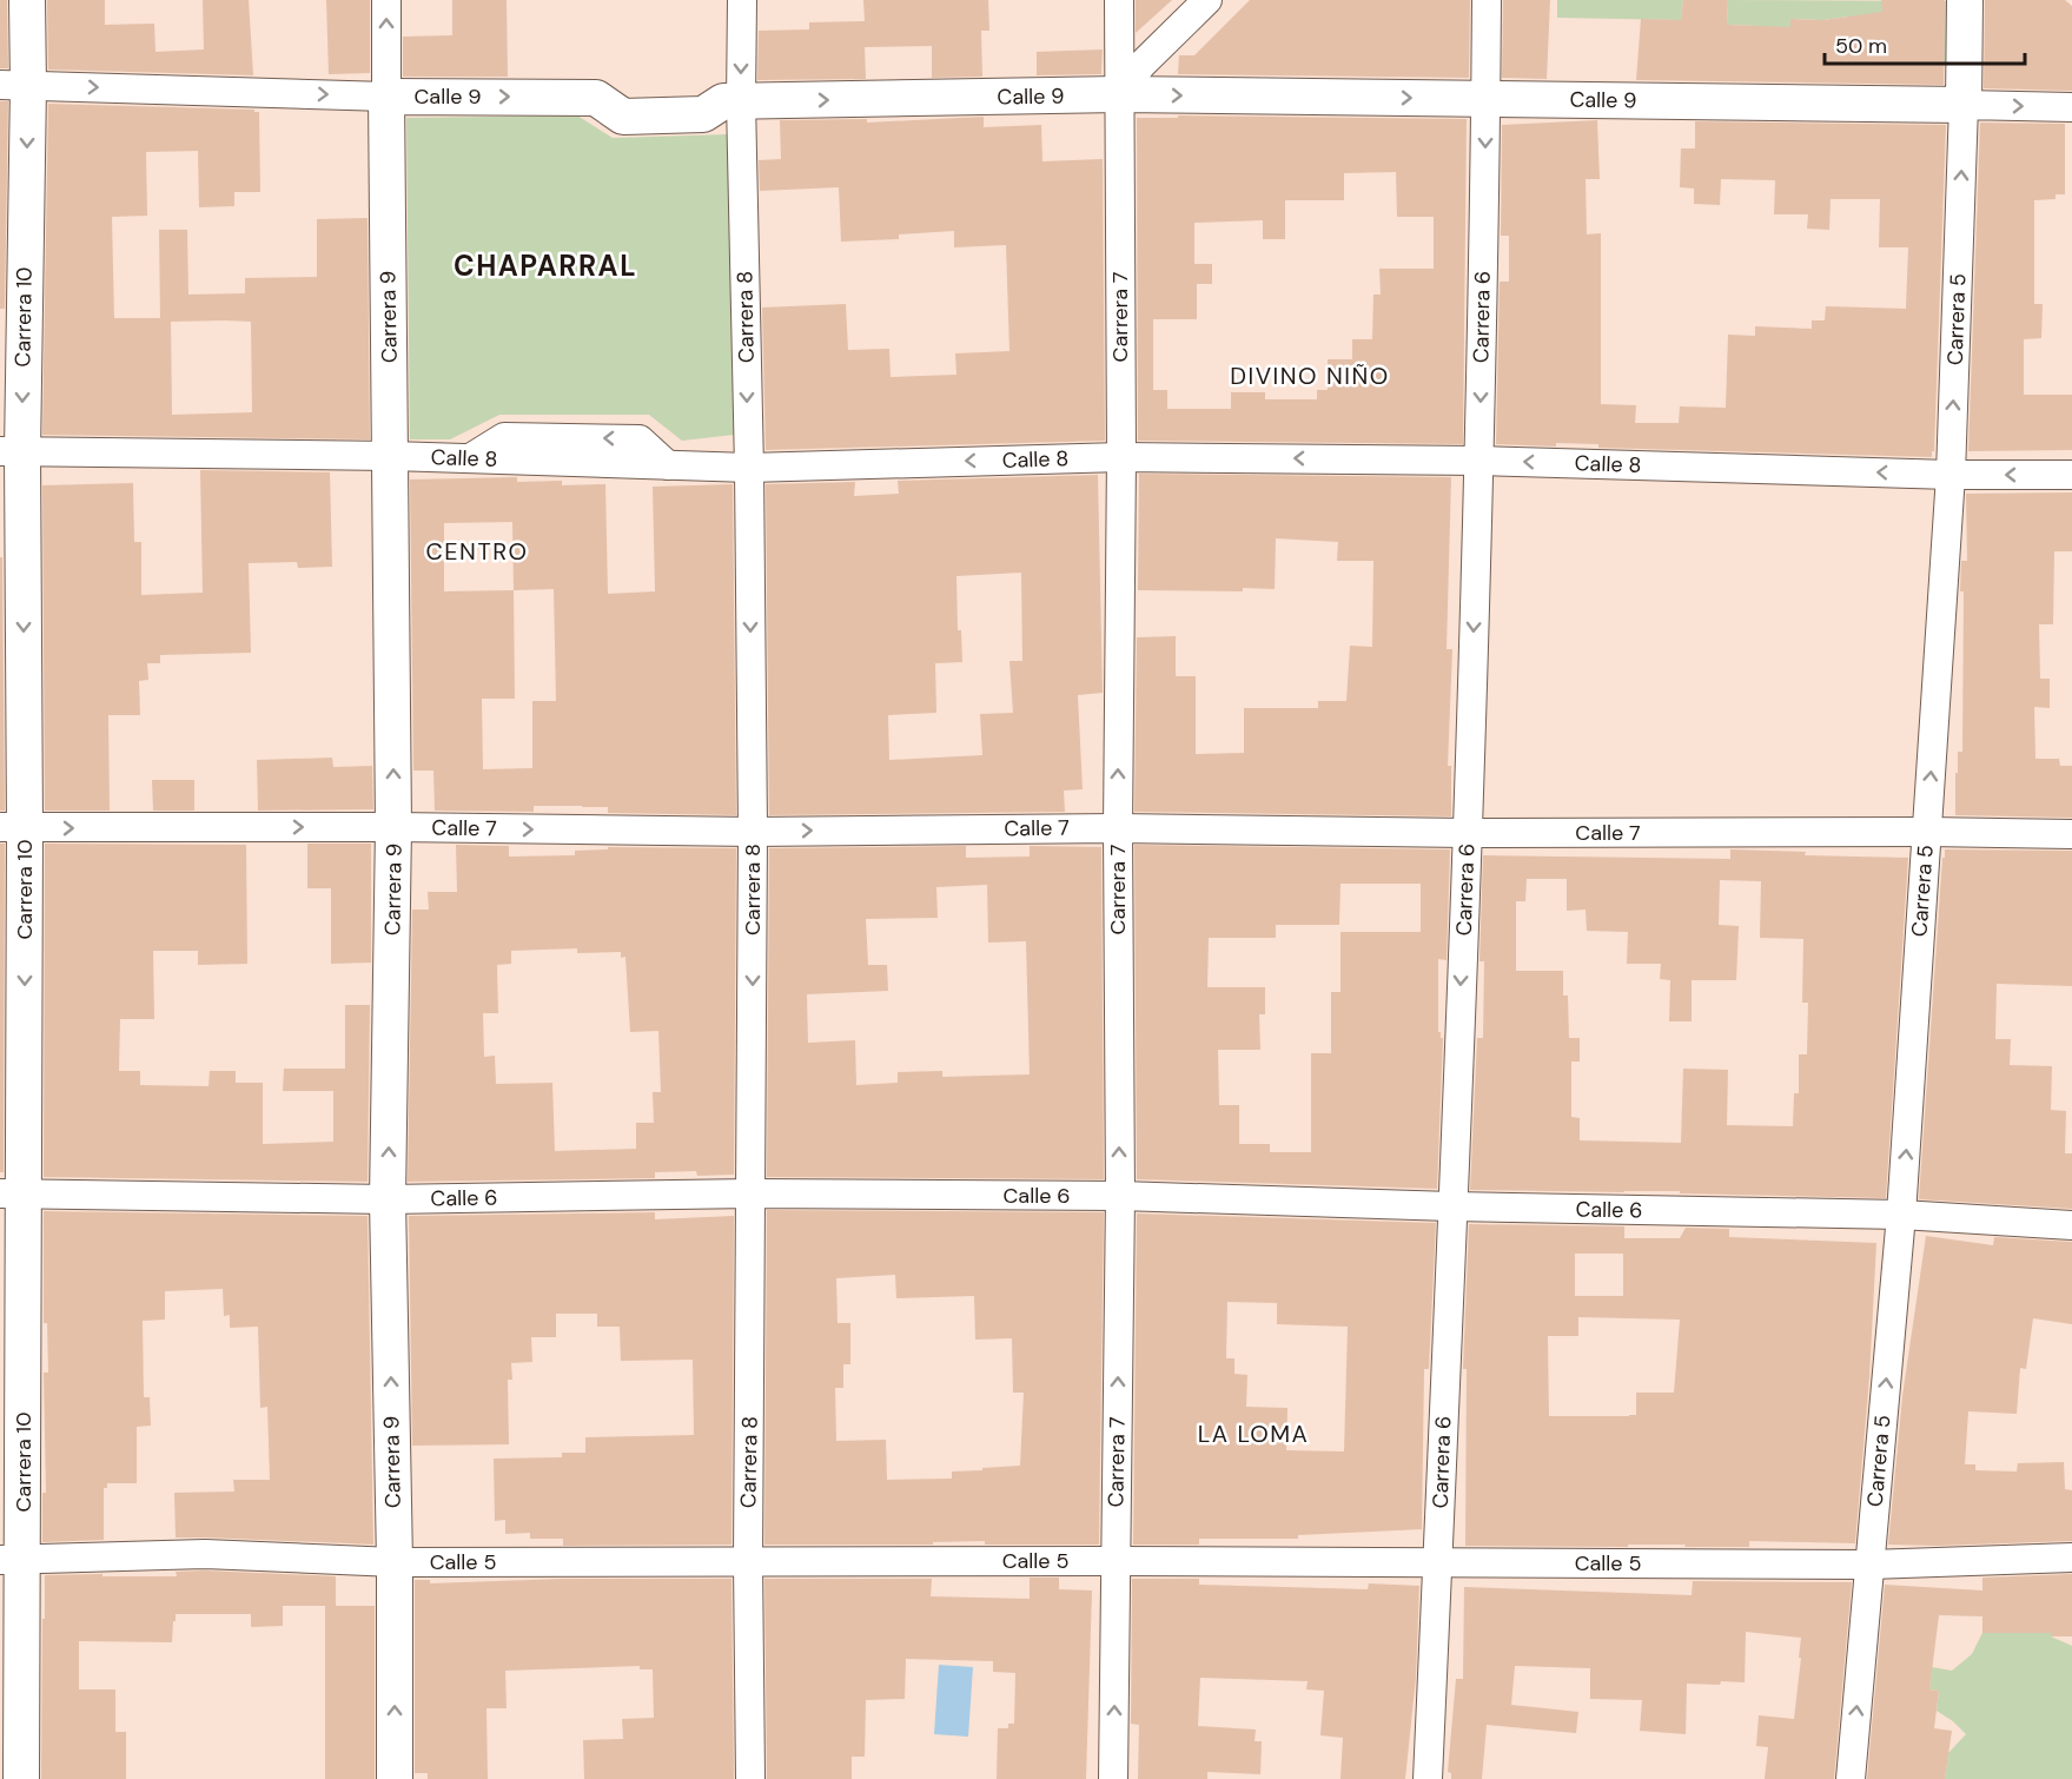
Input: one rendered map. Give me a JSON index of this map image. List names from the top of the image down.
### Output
{
  "streets": {
    "main road": [
      "Calle 9",
      "Carrera 10",
      "Carrera 9",
      "Carrera 5"
    ],
    "street": [
      "Carrera 8",
      "Carrera 7",
      "Carrera 6",
      "Calle 8",
      "Calle 7",
      "Calle 6",
      "Calle 5"
    ]
  },
  "crossings": [
    ["Calle 9", "Carrera 10"],
    ["Calle 9", "Carrera 9"],
    ["Calle 9", "Carrera 8"],
    ["Calle 9", "Carrera 7"],
    ["Calle 9", "Carrera 6"],
    ["Calle 9", "Carrera 5"],
    ["Carrera 10", "Calle 8"],
    ["Carrera 10", "Calle 7"],
    ["Carrera 10", "Calle 6"],
    ["Carrera 10", "Calle 5"],
    ["Carrera 9", "Calle 8"],
    ["Carrera 9", "Calle 7"],
    ["Carrera 9", "Calle 6"],
    ["Carrera 9", "Calle 5"],
    ["Carrera 8", "Calle 8"],
    ["Carrera 8", "Calle 7"],
    ["Carrera 8", "Calle 6"],
    ["Carrera 8", "Calle 5"],
    ["Carrera 7", "Calle 8"],
    ["Carrera 7", "Calle 7"],
    ["Carrera 7", "Calle 6"],
    ["Carrera 7", "Calle 5"],
    ["Carrera 6", "Calle 8"],
    ["Carrera 6", "Calle 7"],
    ["Carrera 6", "Calle 6"],
    ["Carrera 6", "Calle 5"],
    ["Carrera 5", "Calle 8"],
    ["Carrera 5", "Calle 7"],
    ["Carrera 5", "Calle 6"],
    ["Carrera 5", "Calle 5"]
  ],
  "one_way": [
    "Calle 9",
    "Carrera 10",
    "Carrera 9",
    "Carrera 8",
    "Carrera 7",
    "Carrera 6",
    "Carrera 5",
    "Calle 8",
    "Calle 7"
  ],
  "districts": [
    "CHAPARRAL",
    "DIVINO NIÑO",
    "CENTRO",
    "LA LOMA"
  ],
  "scale_bar": "50 m"
}
